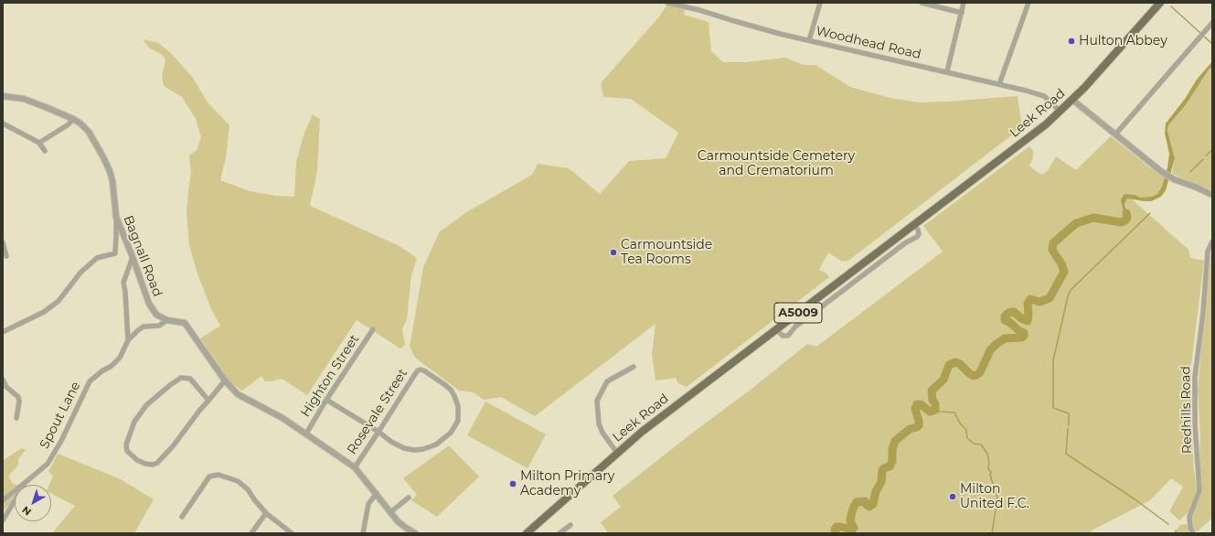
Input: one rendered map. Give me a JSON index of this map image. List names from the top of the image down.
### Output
{
  "streets": {
    "main road": ["Leek Road", "A5009"],
    "street": [
      "Woodhead Road",
      "Bagnall Road",
      "Highton Street",
      "Redhills Road",
      "Rosevale Street",
      "Spout Lane"
    ]
  },
  "crossings": [
    ["Woodhead Road", "Leek Road"],
    ["Bagnall Road", "Highton Street"],
    ["Bagnall Road", "Rosevale Street"],
    ["Bagnall Road", "Spout Lane"]
  ],
  "parks": ["Carmountside Cemetery and Crematorium"],
  "places": [
    "Hulton Abbey",
    "Carmountside Tea Rooms",
    "Milton Primary Academy",
    "Milton United F.C."
  ],
  "north": "bottom left"
}
